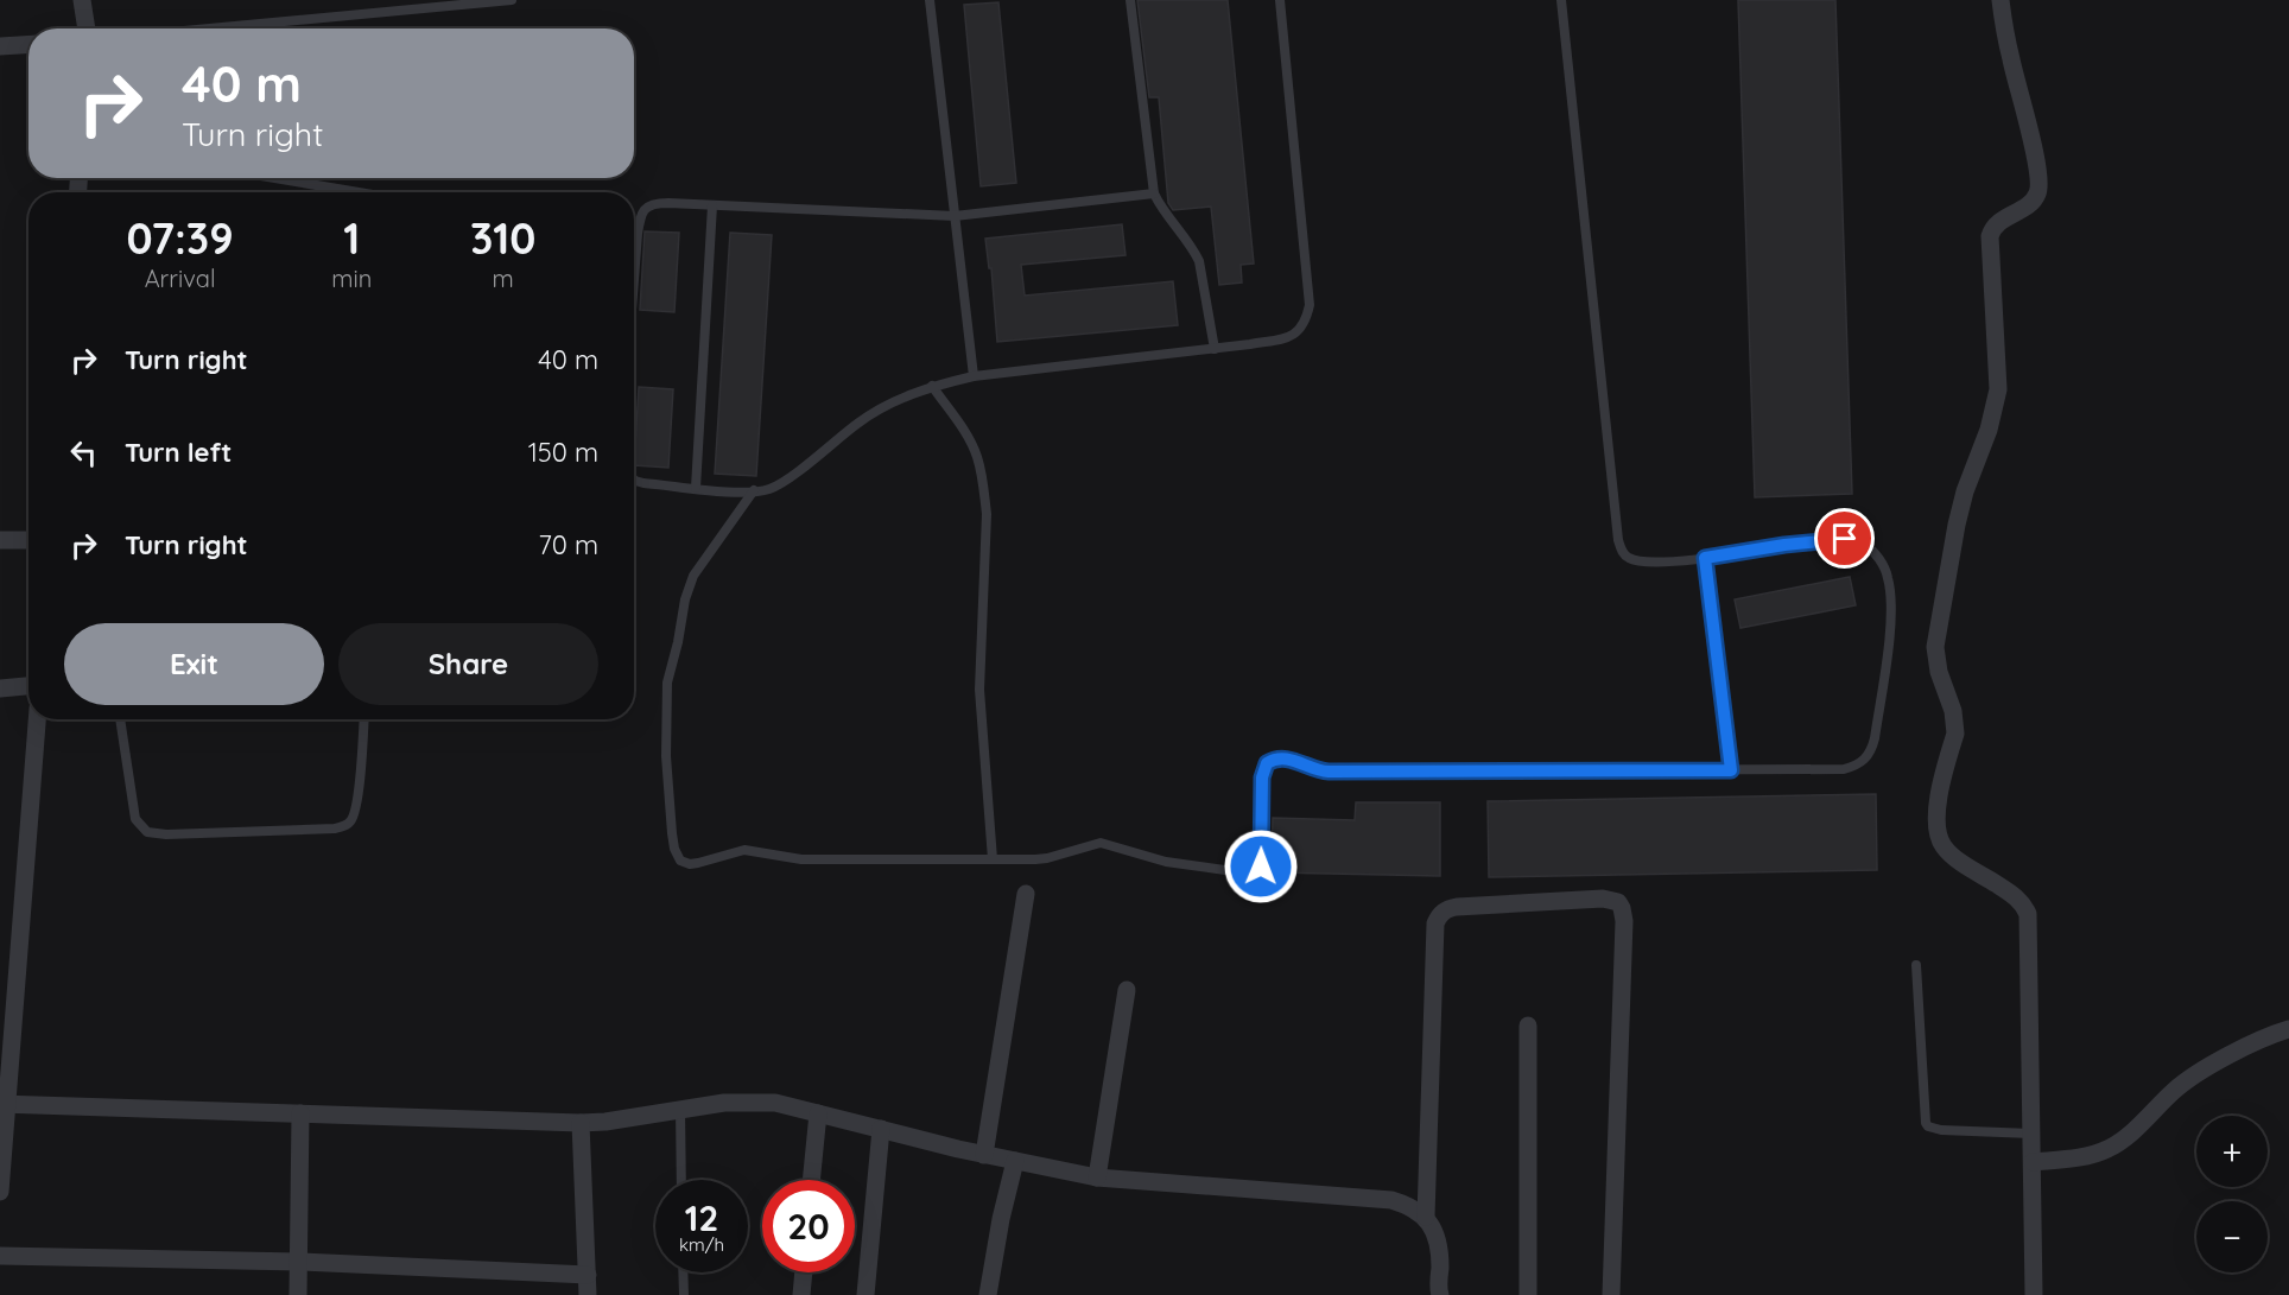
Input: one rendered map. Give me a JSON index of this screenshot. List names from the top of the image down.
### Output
{
  "page": {
    "turn": ["40 m", "Turn right"],
    "eta": [
      "07:39",
      "Arrival",
      "1",
      "min",
      "310",
      "m"
    ],
    "list": [
      {
        "name": "Turn right",
        "value": "40 m"
      },
      {
        "name": "Turn left",
        "value": "150 m"
      },
      {
        "name": "Turn right",
        "value": "70 m"
      }
    ],
    "buttons": ["Exit", "Share"],
    "map_buttons": ["+", "−"],
    "speed": "12 km/h",
    "limit": "20"
  }
}
